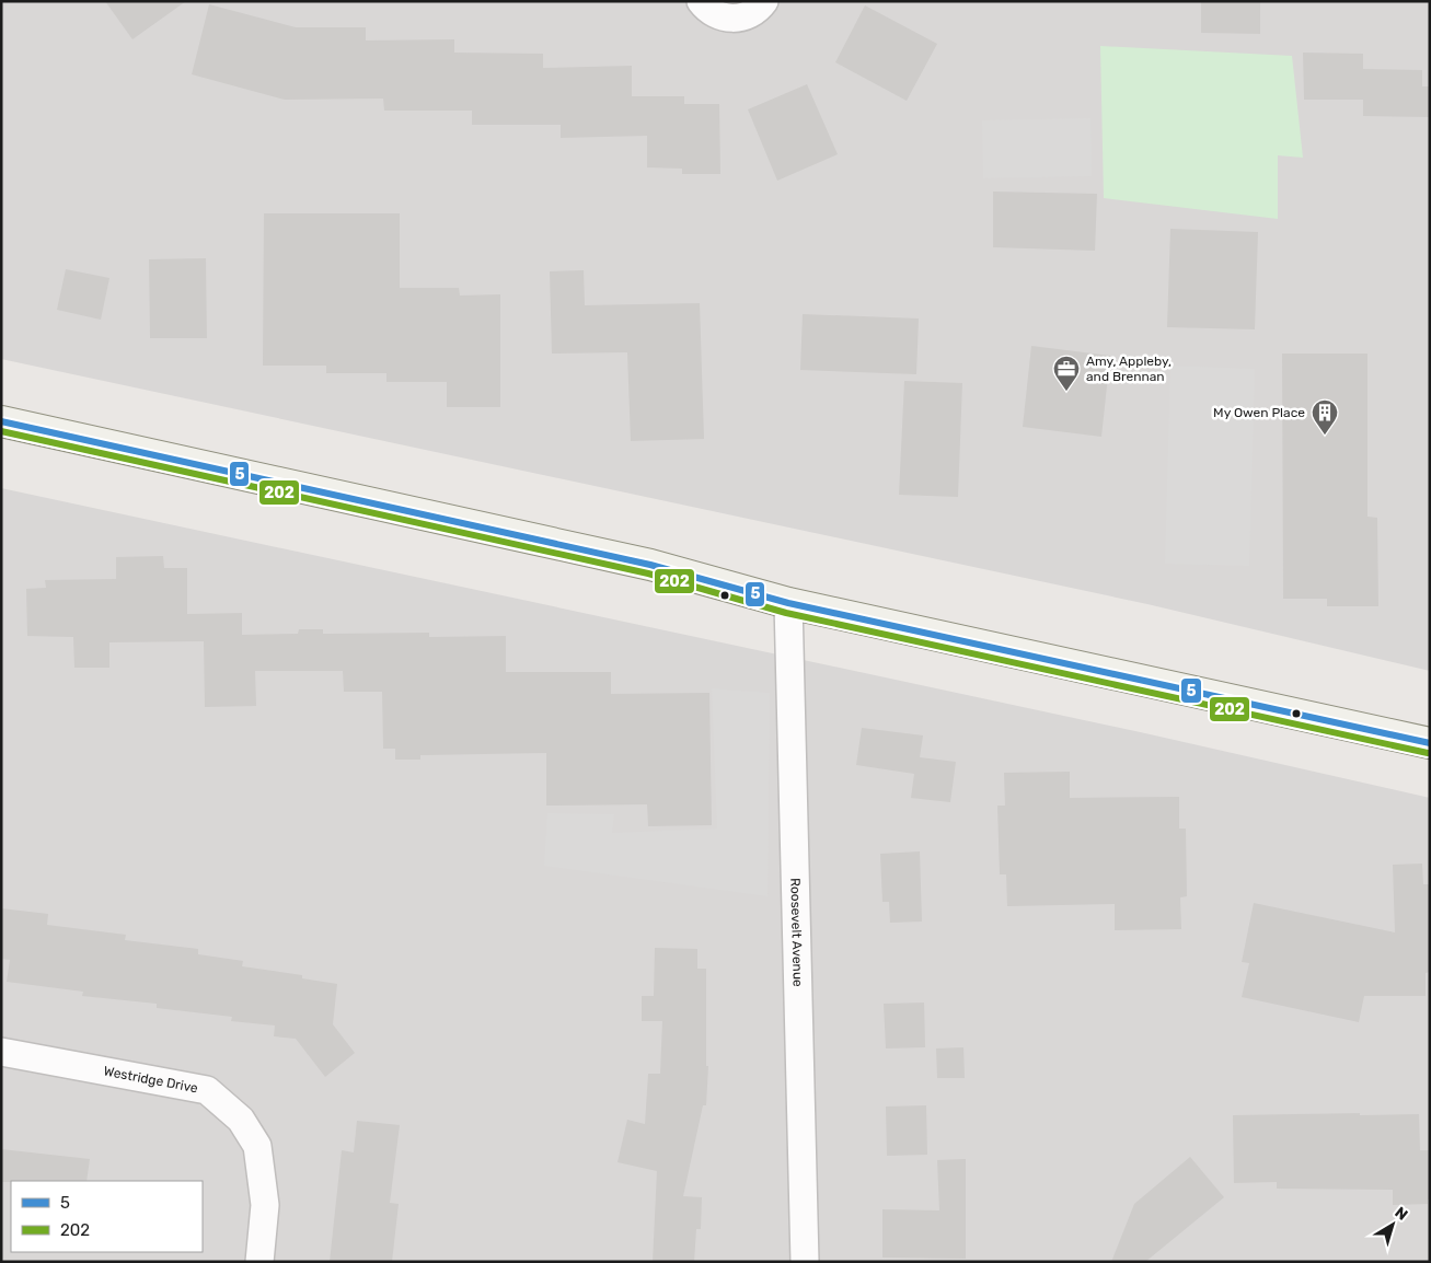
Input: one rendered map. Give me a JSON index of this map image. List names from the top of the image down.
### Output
{
  "streets": {
    "street": ["Roosevelt Avenue", "Westridge Drive"]
  },
  "places": {
    "office": ["Amy, Appleby, and Brennan"],
    "building": ["My Owen Place"]
  },
  "lines": ["transit line 5", "transit line 202"],
  "legend": ["5", "202"],
  "north": "top right"
}
